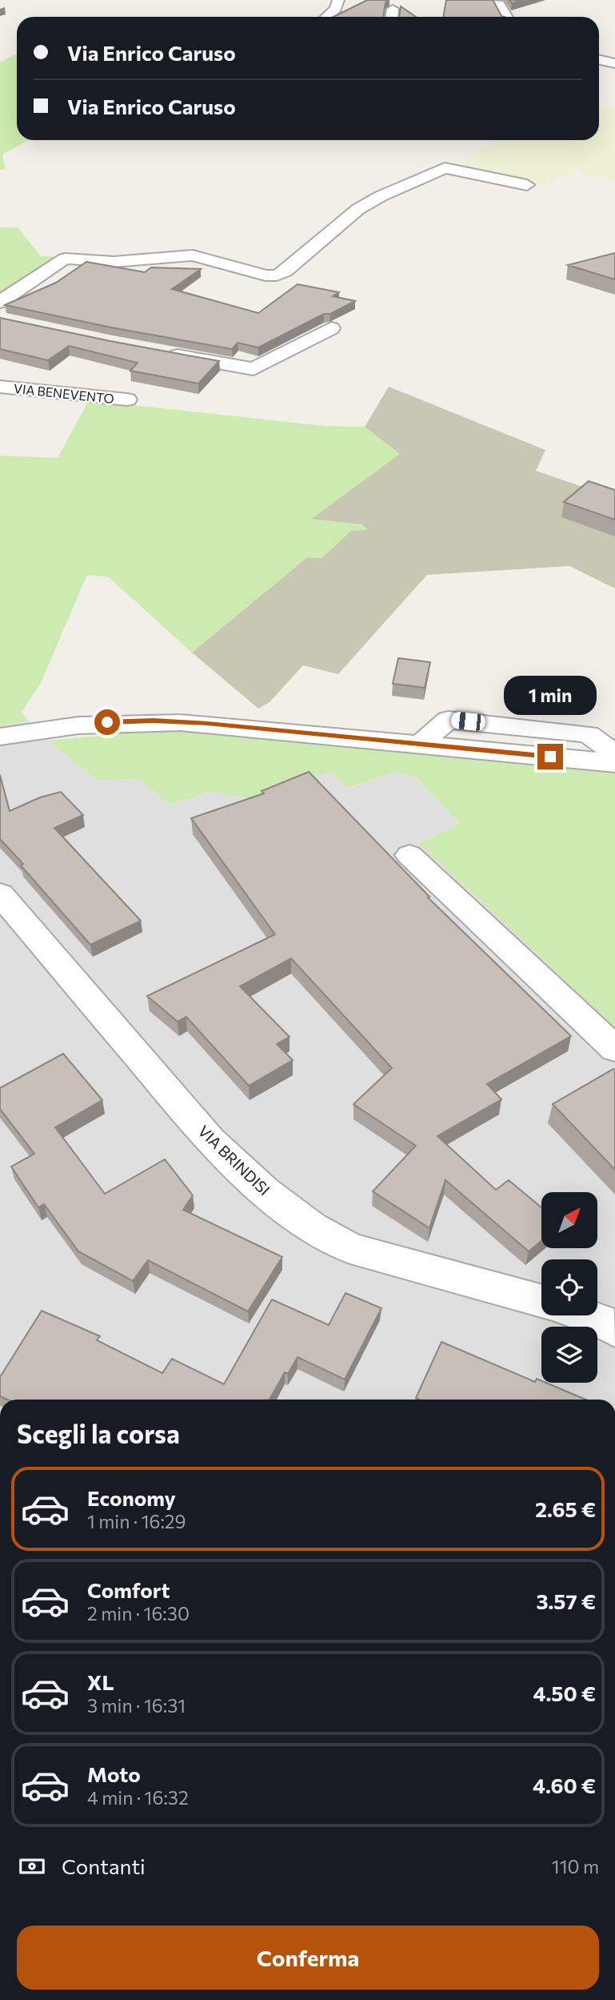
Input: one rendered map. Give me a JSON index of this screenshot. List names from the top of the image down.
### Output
{
  "streets": {
    "street": ["VIA BENEVENTO", "VIA BRINDISI"]
  },
  "north": "top right",
  "page": {
    "banner": ["Via Enrico Caruso", "Via Enrico Caruso"],
    "bubble": "1 min",
    "heading": "Scegli la corsa",
    "list": [
      {
        "name": "Economy",
        "note": "1 min · 16:29",
        "value": "2.65 €"
      },
      {
        "name": "Comfort",
        "note": "2 min · 16:30",
        "value": "3.57 €"
      },
      {
        "name": "XL",
        "note": "3 min · 16:31",
        "value": "4.50 €"
      },
      {
        "name": "Moto",
        "note": "4 min · 16:32",
        "value": "4.60 €"
      }
    ],
    "pay": ["Contanti", "110 m"],
    "buttons": "Conferma"
  }
}
